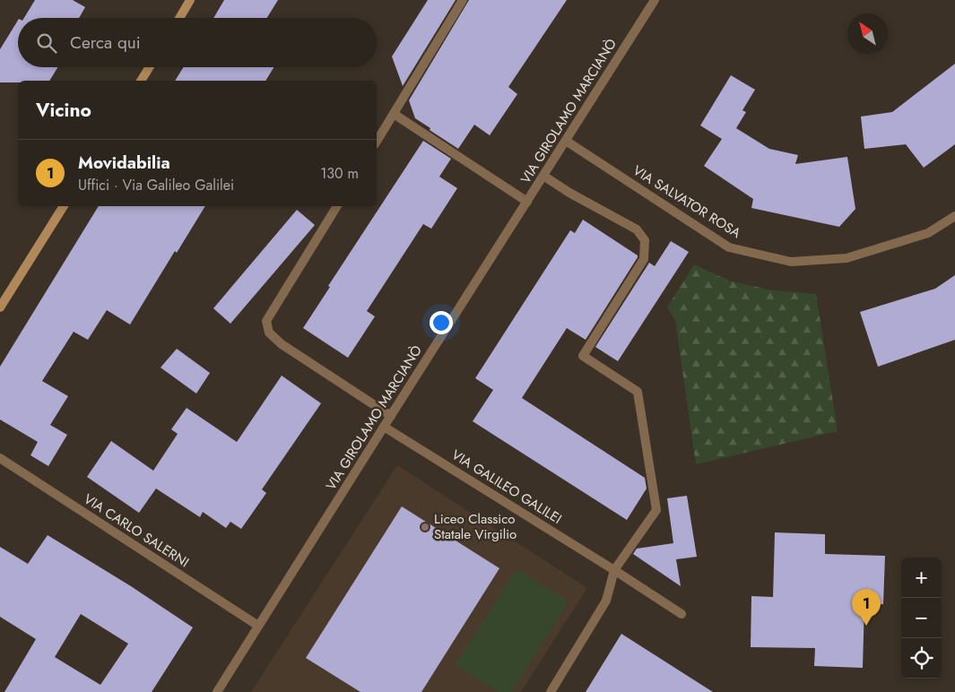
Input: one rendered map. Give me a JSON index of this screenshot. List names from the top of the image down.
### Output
{
  "streets": {
    "street": [
      "VIA GIROLAMO MARCIANÒ",
      "VIA SALVATOR ROSA",
      "VIA GALILEO GALILEI",
      "VIA CARLO SALERNI"
    ]
  },
  "crossings": [
    ["VIA GIROLAMO MARCIANÒ", "VIA SALVATOR ROSA"],
    ["VIA GIROLAMO MARCIANÒ", "VIA GALILEO GALILEI"],
    ["VIA GIROLAMO MARCIANÒ", "VIA CARLO SALERNI"]
  ],
  "places": ["Liceo Classico Statale Virgilio"],
  "north": "top left",
  "page": {
    "search": "Cerca qui",
    "heading": "Vicino",
    "list": [
      {
        "mark": "1",
        "name": "Movidabilia",
        "note": "Uffici · Via Galileo Galilei",
        "value": "130 m"
      }
    ],
    "map_buttons": ["+", "−"],
    "pins": "1"
  }
}
